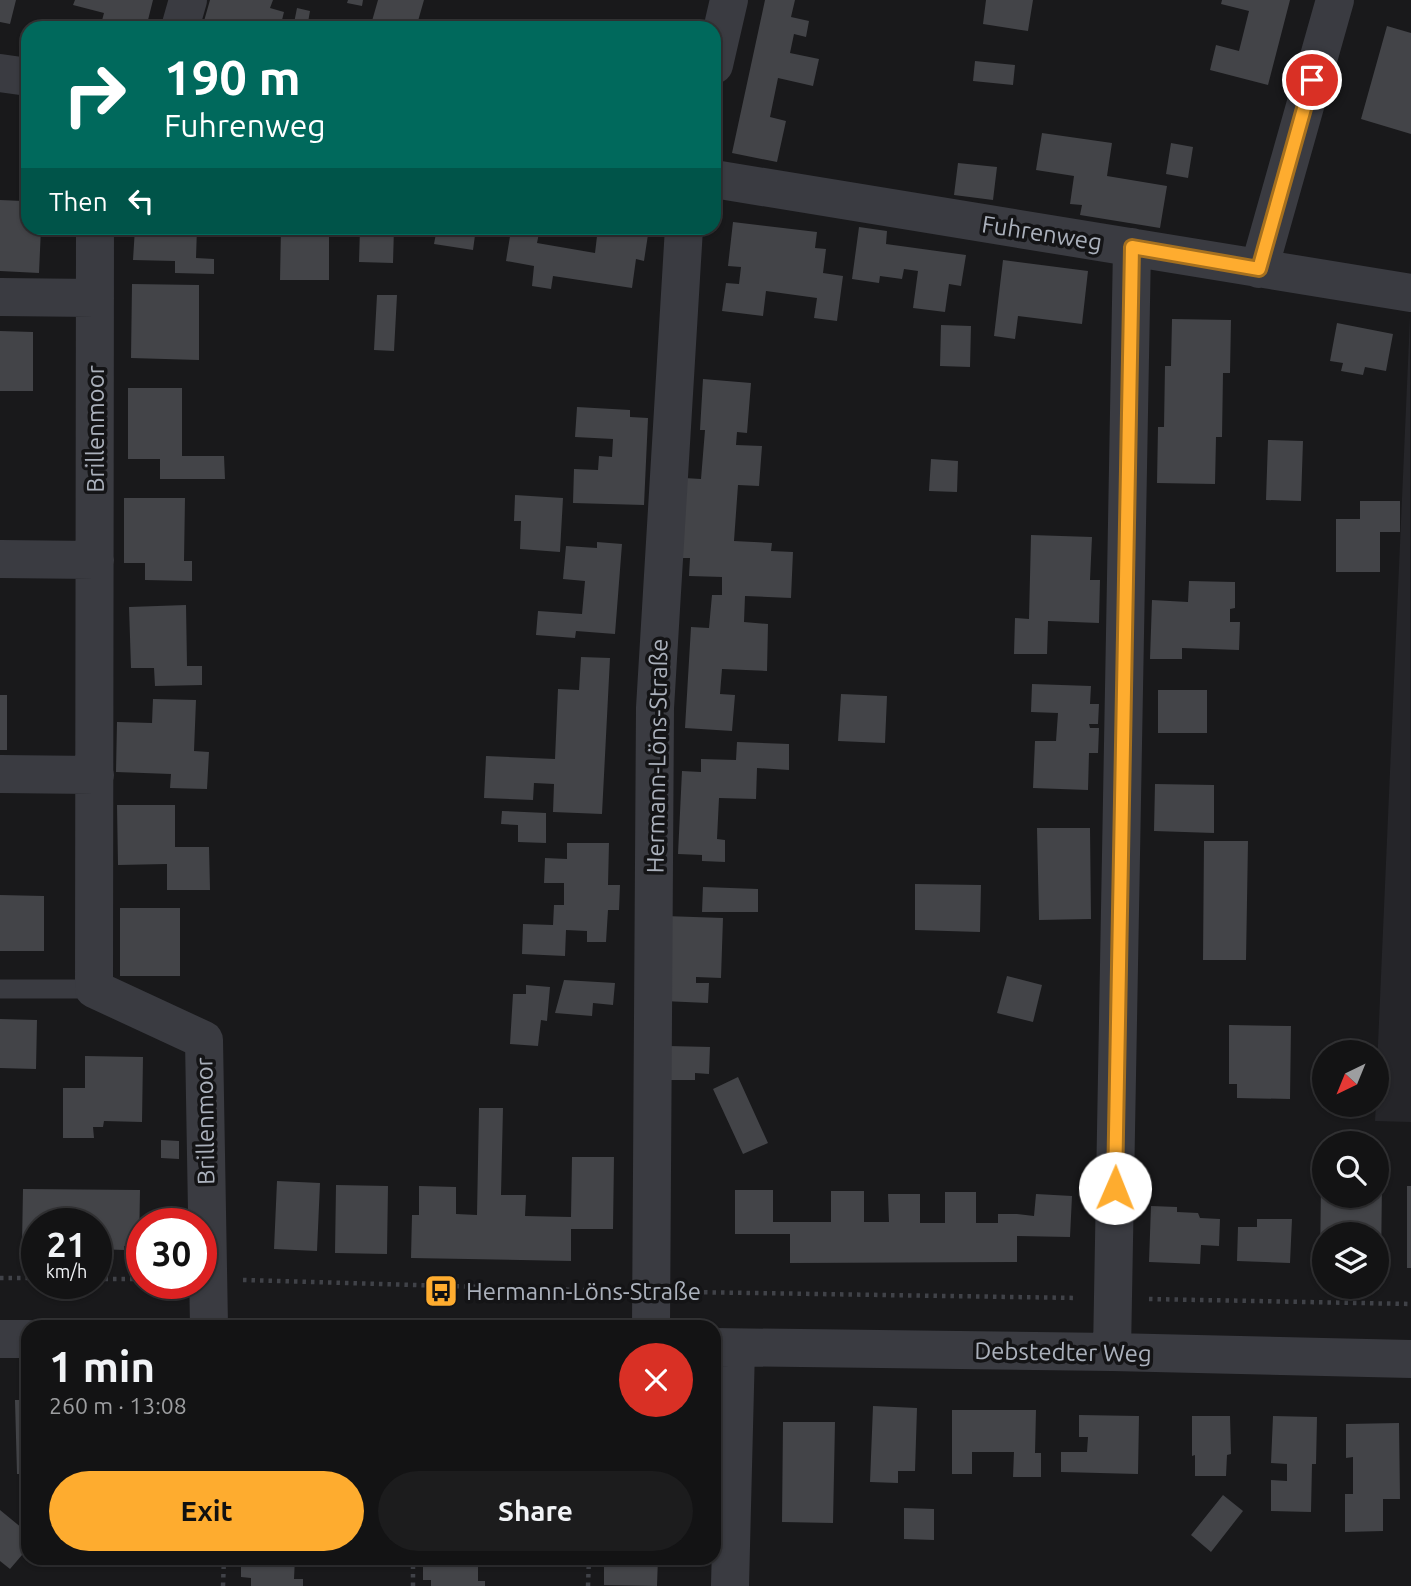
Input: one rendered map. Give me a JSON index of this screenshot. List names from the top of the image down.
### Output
{
  "streets": {
    "street": [
      "Fuhrenweg",
      "Brillenmoor",
      "Hermann-Löns-Straße",
      "Debstedter Weg"
    ]
  },
  "places": {
    "bus stop": ["Hermann-Löns-Straße"]
  },
  "north": "bottom left",
  "page": {
    "turn": ["190 m", "Fuhrenweg"],
    "then": "Then",
    "speed": "21 km/h",
    "limit": "30",
    "heading": ["1 min", "260 m · 13:08"],
    "buttons": ["Exit", "Share"]
  }
}
